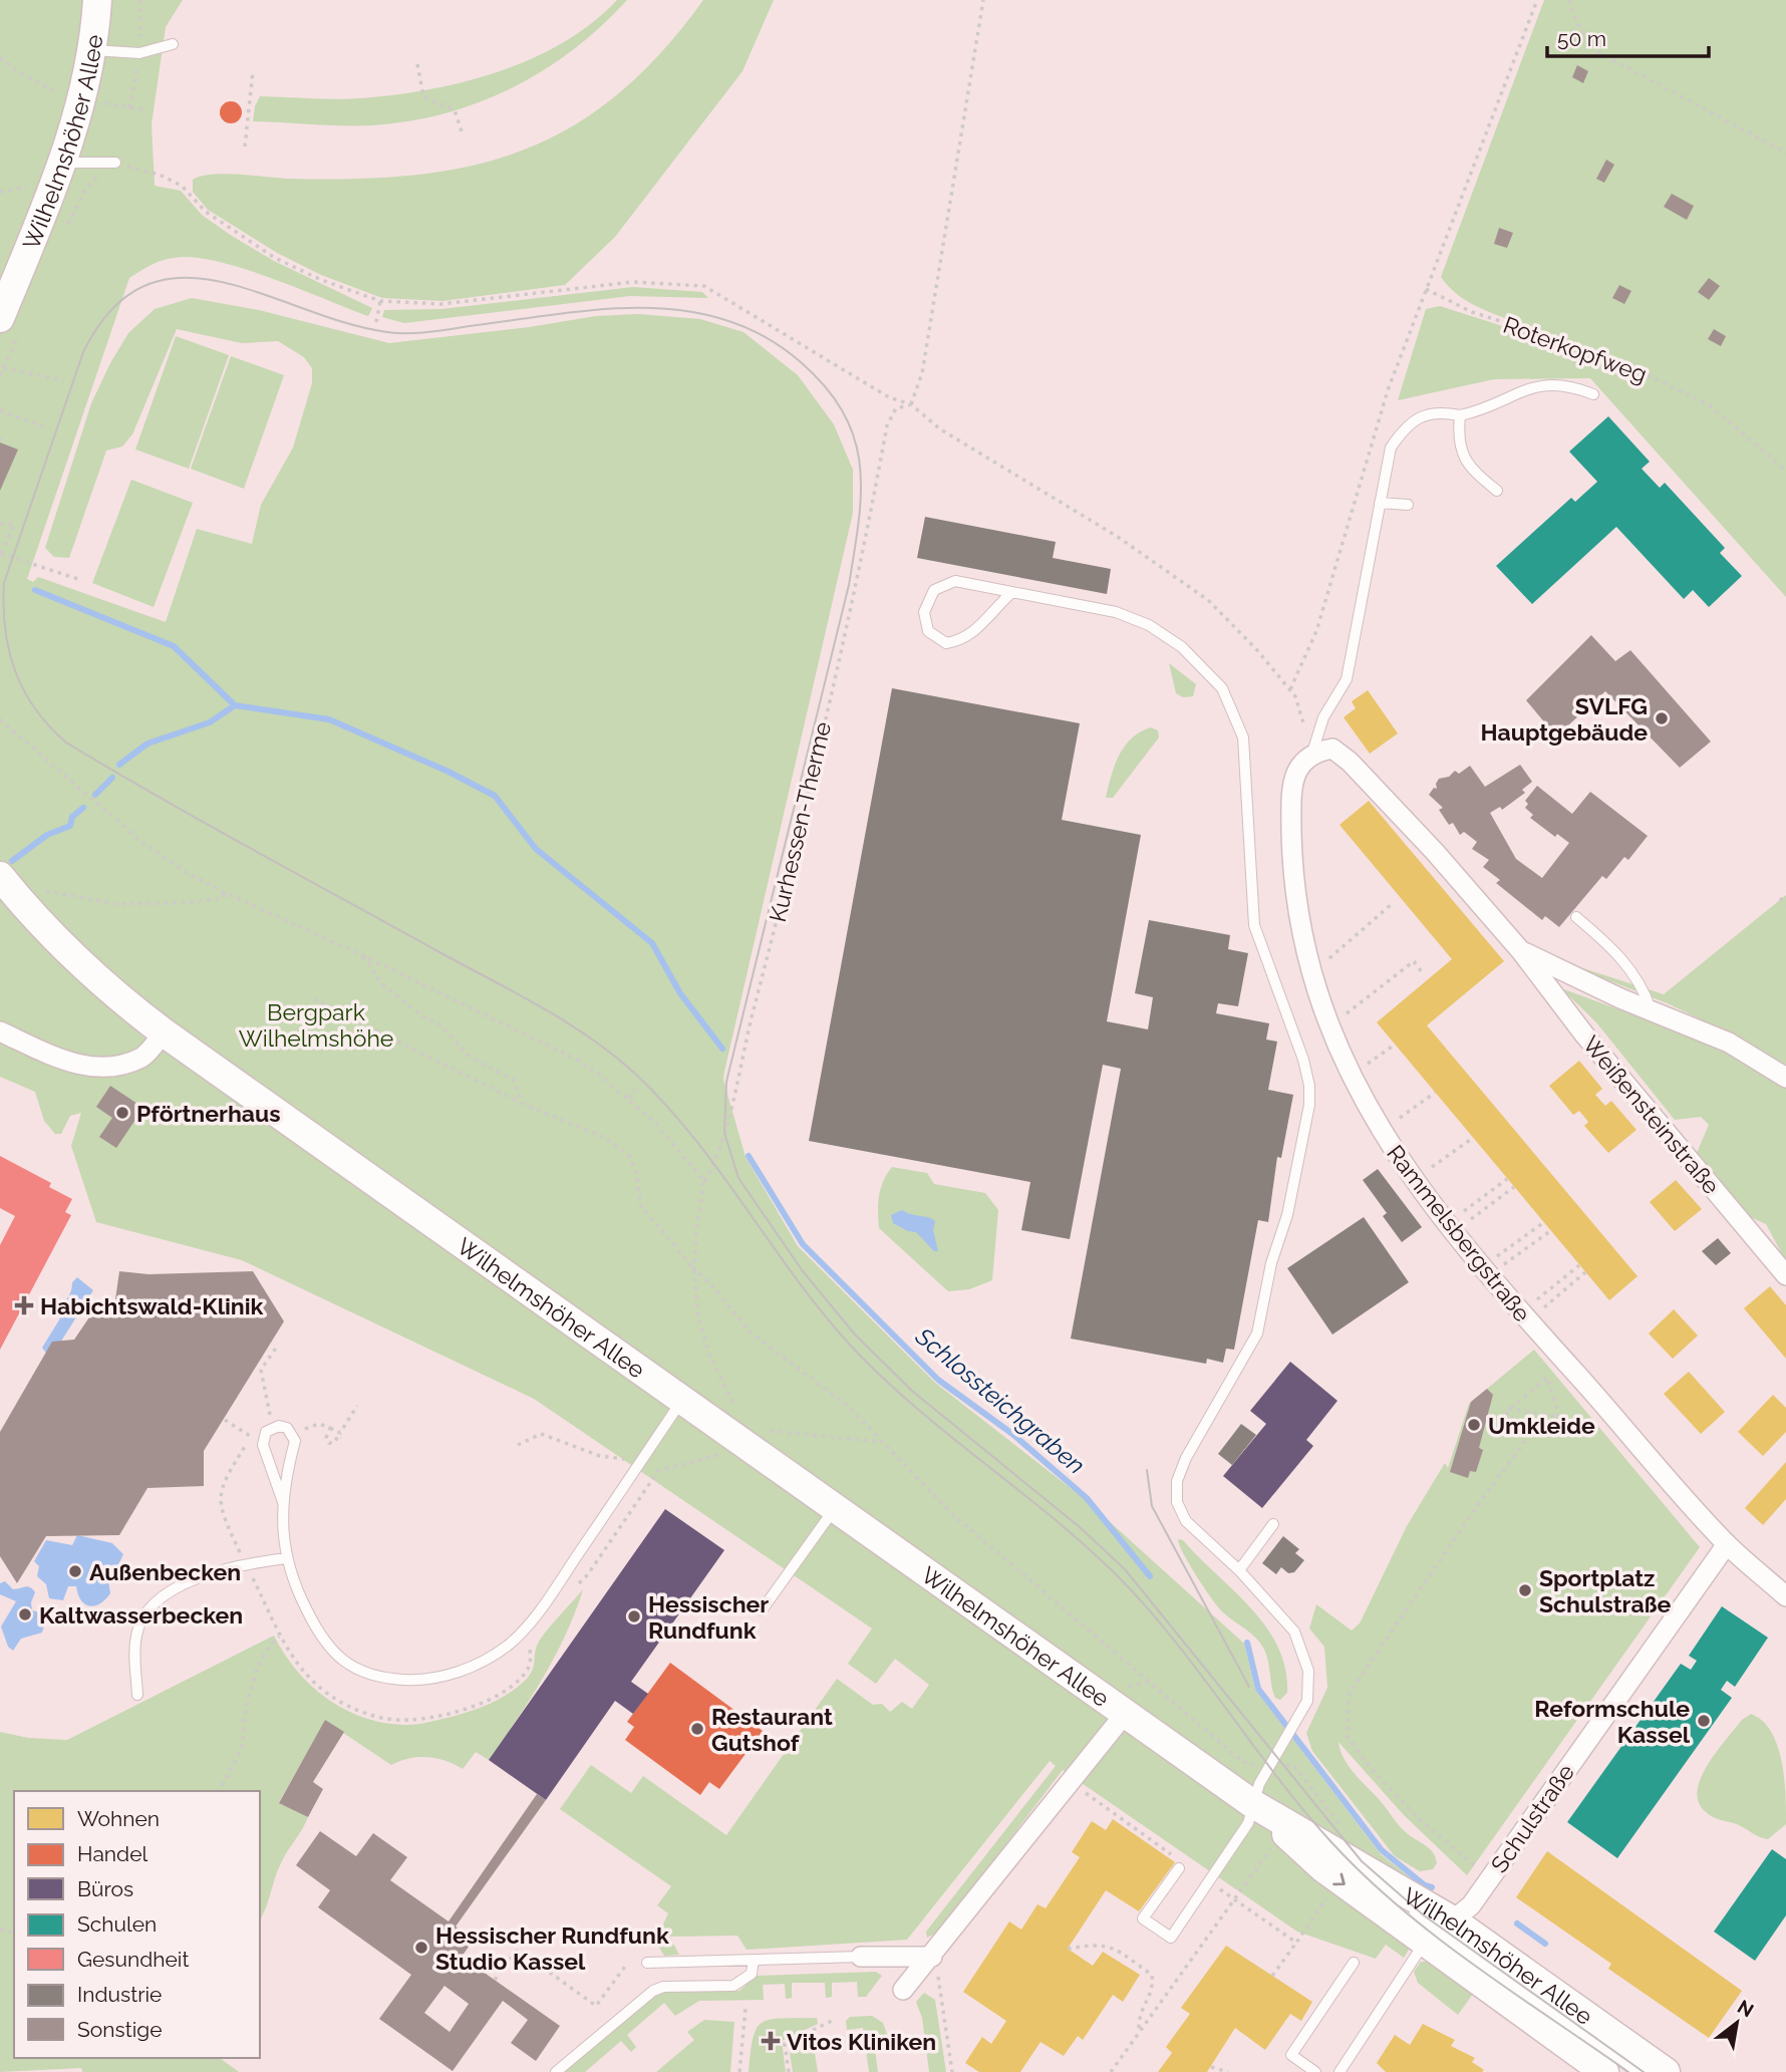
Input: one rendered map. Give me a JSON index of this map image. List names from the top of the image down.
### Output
{
  "streets": {
    "main road": ["Wilhelmshöher Allee"],
    "street": ["Weißensteinstraße", "Rammelsbergstraße", "Schulstraße"],
    "path": ["Roterkopfweg", "Kurhessen-Therme"]
  },
  "crossings": [
    ["Wilhelmshöher Allee", "Kurhessen-Therme"],
    ["Wilhelmshöher Allee", "Schulstraße"],
    ["Weißensteinstraße", "Rammelsbergstraße"],
    ["Rammelsbergstraße", "Schulstraße"]
  ],
  "water": ["Schlossteichgraben"],
  "parks": ["Bergpark Wilhelmshöhe"],
  "places": {
    "other": [
      "SVLFG Hauptgebäude",
      "Pförtnerhaus",
      "Umkleide",
      "Außenbecken",
      "Sportplatz Schulstraße",
      "Kaltwasserbecken",
      "Hessischer Rundfunk",
      "Reformschule Kassel",
      "Restaurant Gutshof",
      "Hessischer Rundfunk Studio Kassel"
    ],
    "health": ["Habichtswald-Klinik", "Vitos Kliniken"]
  },
  "legend": [
    "Wohnen",
    "Handel",
    "Büros",
    "Schulen",
    "Gesundheit",
    "Industrie",
    "Sonstige"
  ],
  "scale_bar": "50 m",
  "north": "top right"
}
